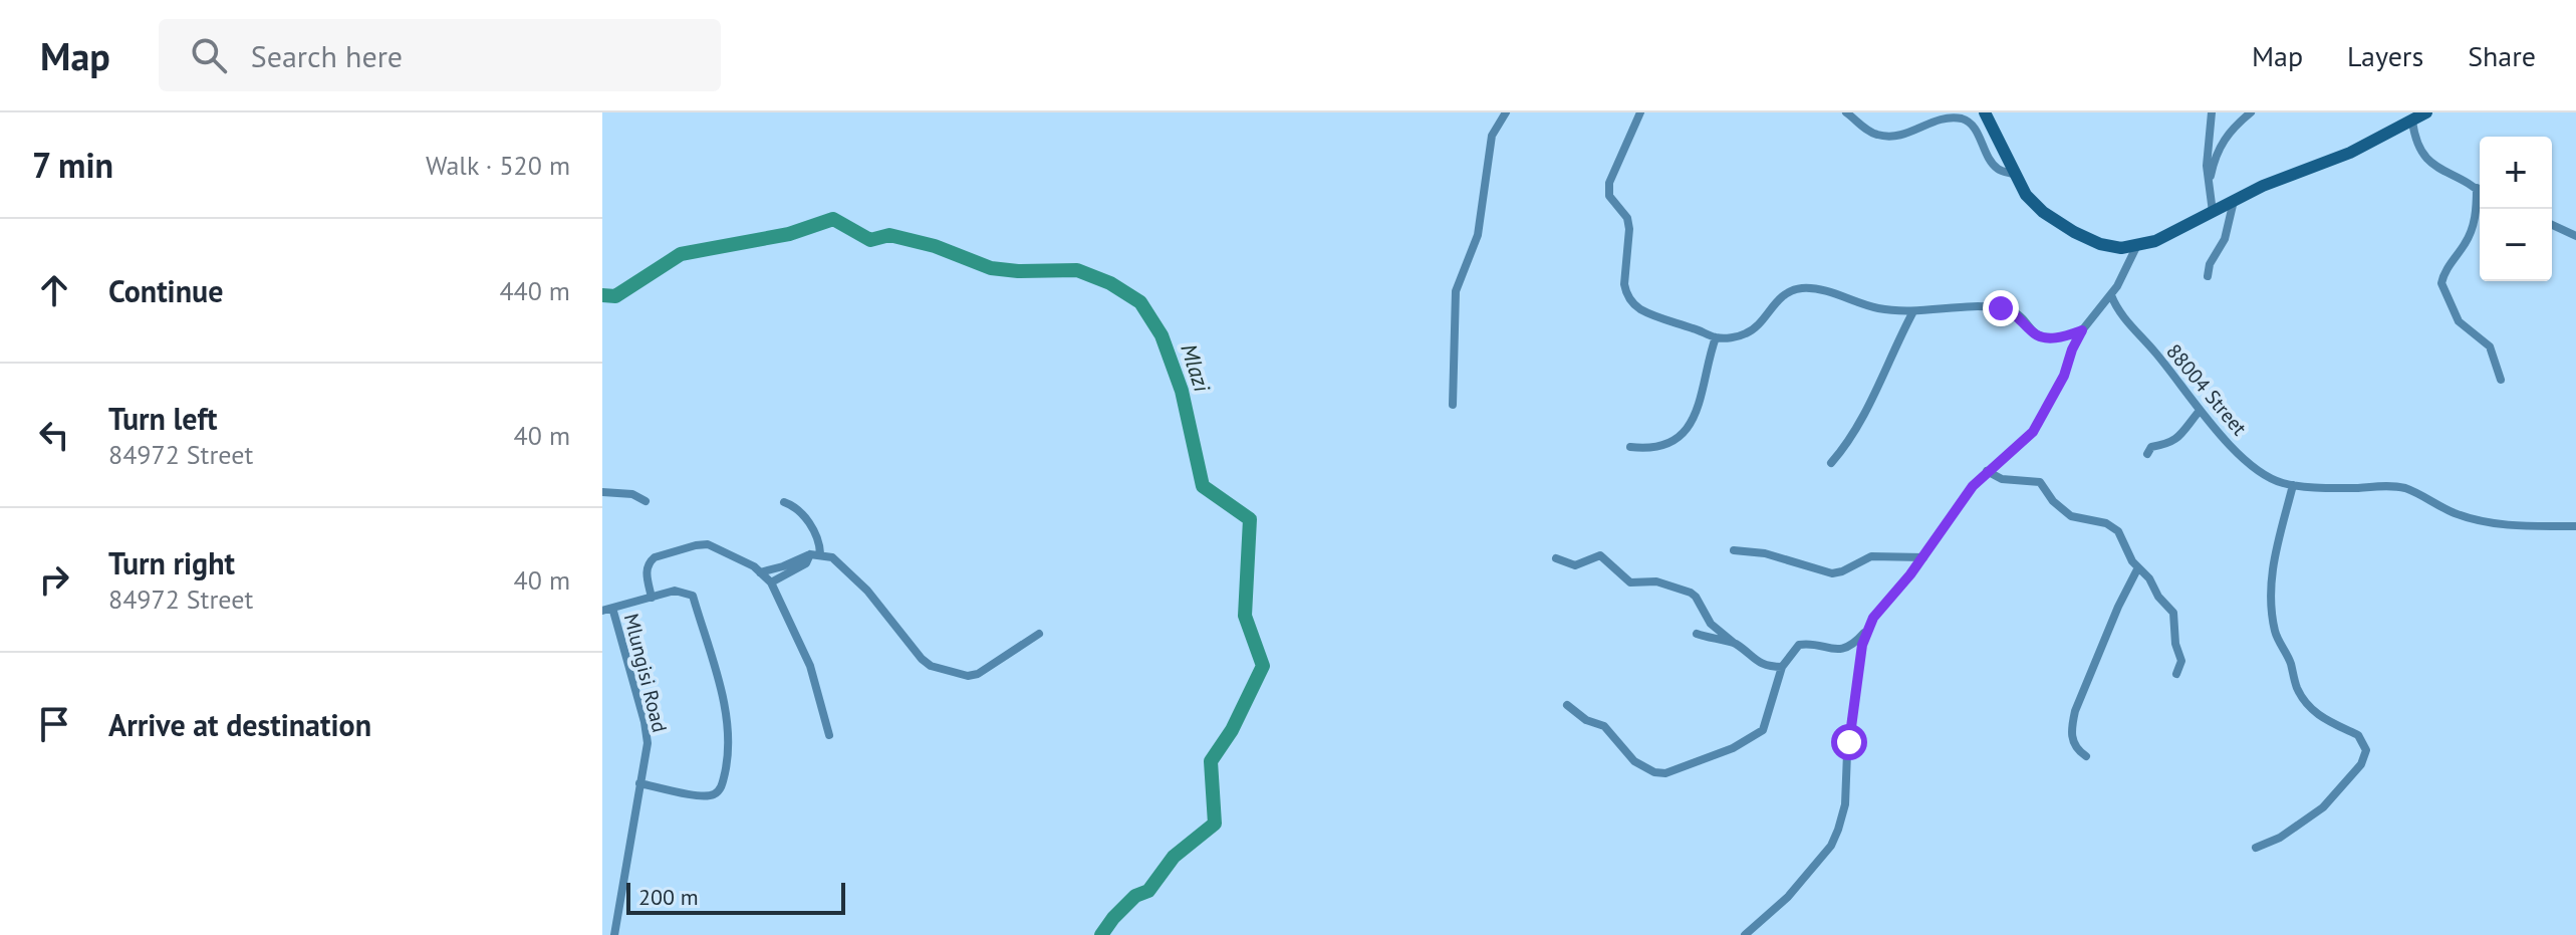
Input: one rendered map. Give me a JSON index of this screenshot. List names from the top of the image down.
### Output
{
  "streets": {
    "street": ["88004 Street", "Mlungisi Road"]
  },
  "water": ["Mlazi"],
  "scale_bar": "200 m",
  "page": {
    "header": "Map",
    "search": "Search here",
    "nav": ["Map", "Layers", "Share"],
    "heading": ["7 min", "Walk · 520 m"],
    "map_buttons": ["+", "−"],
    "list": [
      ["Continue", "440 m"],
      ["Turn left", "84972 Street", "40 m"],
      ["Turn right", "84972 Street", "40 m"],
      "Arrive at destination"
    ],
    "scale": "200 m"
  }
}
